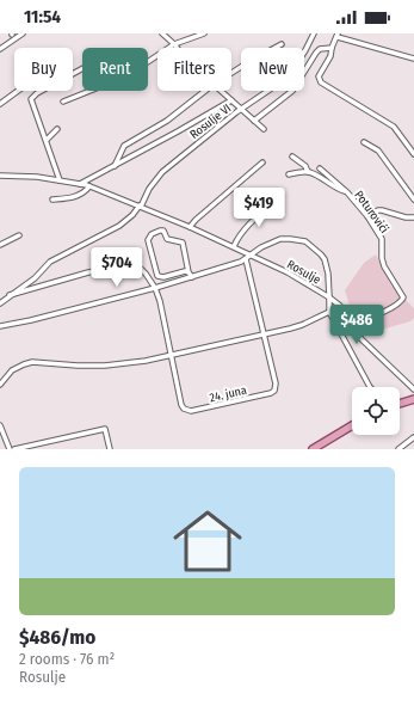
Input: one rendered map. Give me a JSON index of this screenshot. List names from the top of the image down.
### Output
{
  "streets": {
    "street": [
      "Rosulje VI",
      "Poturovići",
      "Rosulje",
      "24. juna"
    ]
  },
  "crossings": [
    ["Rosulje VI", "Rosulje"],
    ["Poturovići", "Rosulje"]
  ],
  "page": {
    "status": "11:54",
    "chip": [
      "Buy",
      "Rent",
      "Filters",
      "New"
    ],
    "price": ["$419", "$704", "$486"],
    "list": [
      {
        "name": "$486/mo",
        "note": "2 rooms · 76 m² · Rosulje"
      }
    ]
  }
}
